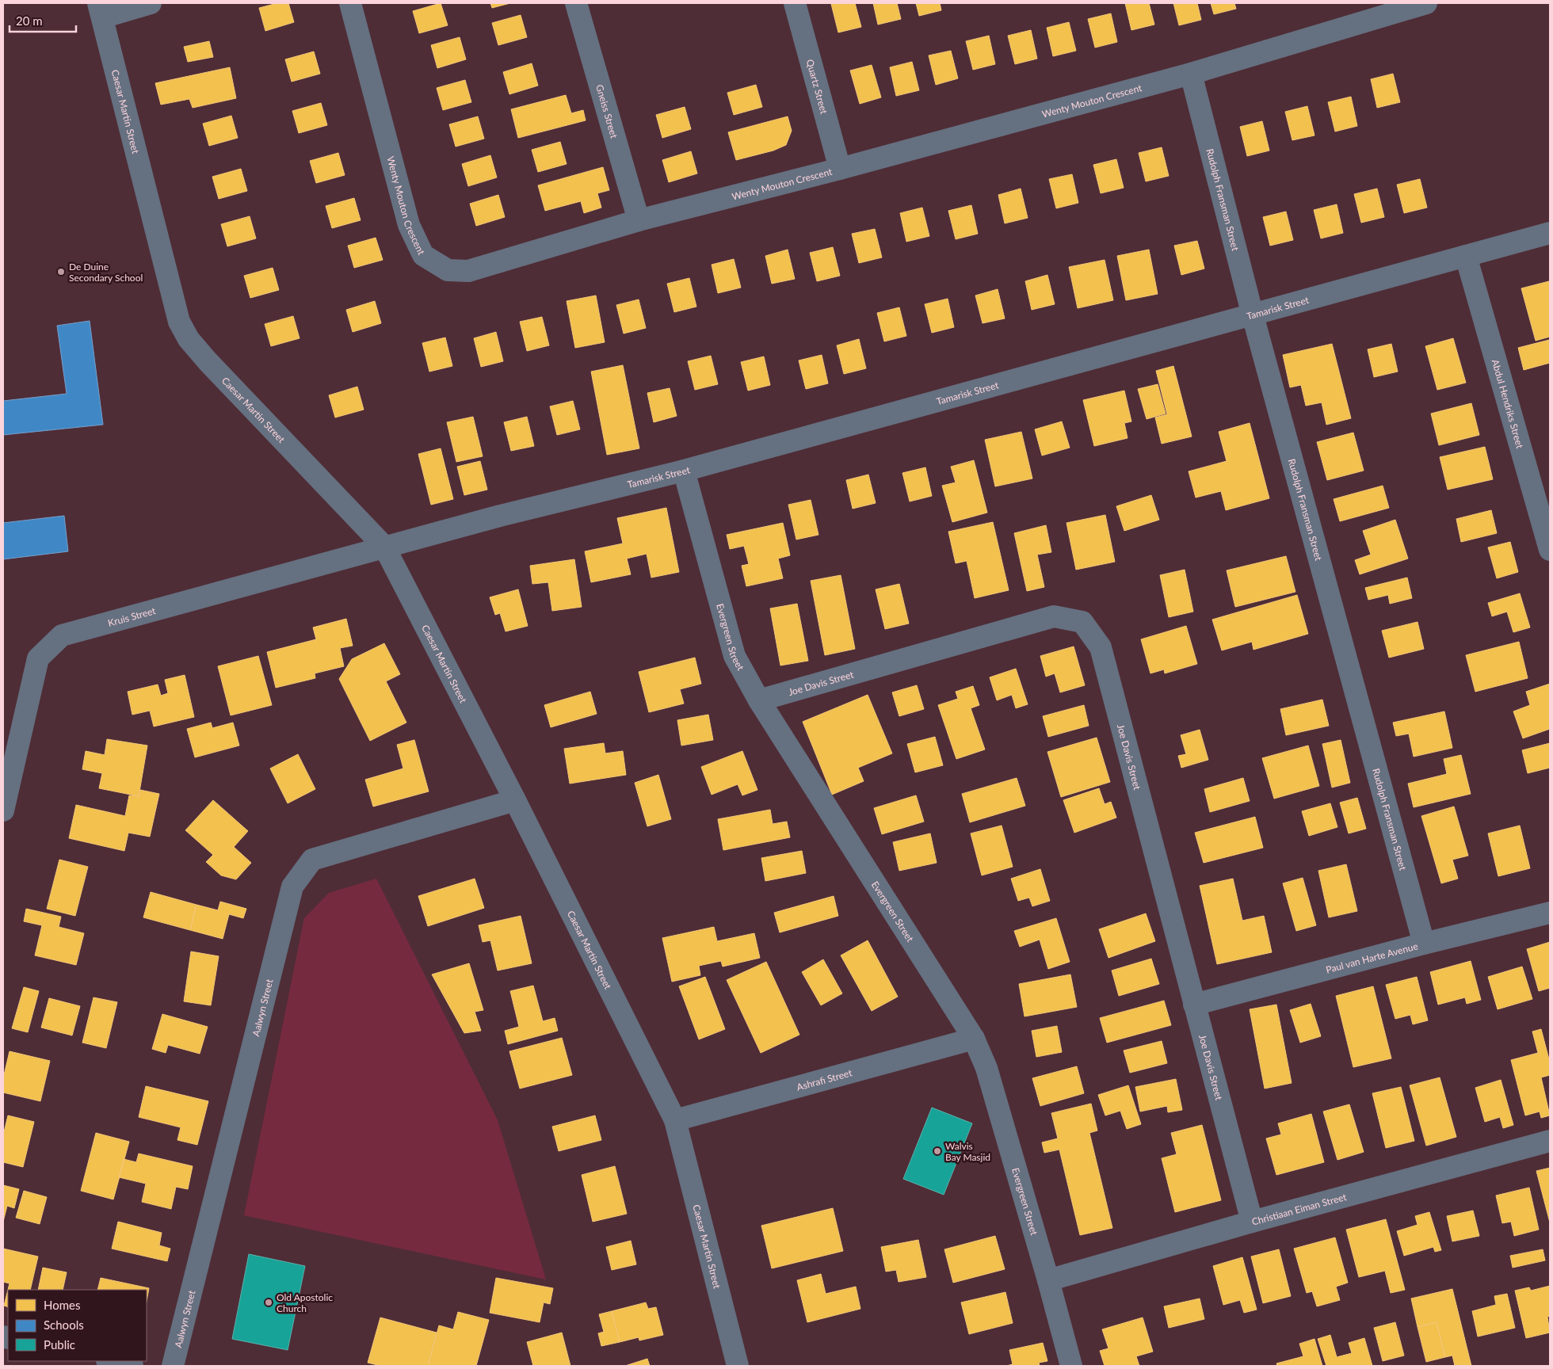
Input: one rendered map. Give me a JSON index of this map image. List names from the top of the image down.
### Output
{
  "streets": {
    "street": [
      "Quartz Street",
      "Wenty Mouton Crescent",
      "Caesar Martin Street",
      "Gneiss Street",
      "Rudolph Fransman Street",
      "Tamarisk Street",
      "Abdul Hendriks Street",
      "Kruis Street",
      "Evergreen Street",
      "Joe Davis Street",
      "Paul van Harte Avenue",
      "Aalwyn Street",
      "Ashrafi Street",
      "Christiaan Eiman Street"
    ]
  },
  "crossings": [
    ["Quartz Street", "Wenty Mouton Crescent"],
    ["Wenty Mouton Crescent", "Gneiss Street"],
    ["Wenty Mouton Crescent", "Rudolph Fransman Street"],
    ["Caesar Martin Street", "Tamarisk Street"],
    ["Caesar Martin Street", "Kruis Street"],
    ["Caesar Martin Street", "Aalwyn Street"],
    ["Caesar Martin Street", "Ashrafi Street"],
    ["Rudolph Fransman Street", "Tamarisk Street"],
    ["Rudolph Fransman Street", "Paul van Harte Avenue"],
    ["Tamarisk Street", "Abdul Hendriks Street"],
    ["Tamarisk Street", "Kruis Street"],
    ["Tamarisk Street", "Evergreen Street"],
    ["Evergreen Street", "Joe Davis Street"],
    ["Evergreen Street", "Ashrafi Street"],
    ["Evergreen Street", "Christiaan Eiman Street"],
    ["Joe Davis Street", "Paul van Harte Avenue"],
    ["Joe Davis Street", "Christiaan Eiman Street"]
  ],
  "places": ["De Duine Secondary School", "Walvis Bay Masjid", "Old Apostolic Church"],
  "legend": ["Homes", "Schools", "Public"],
  "scale_bar": "20 m"
}
